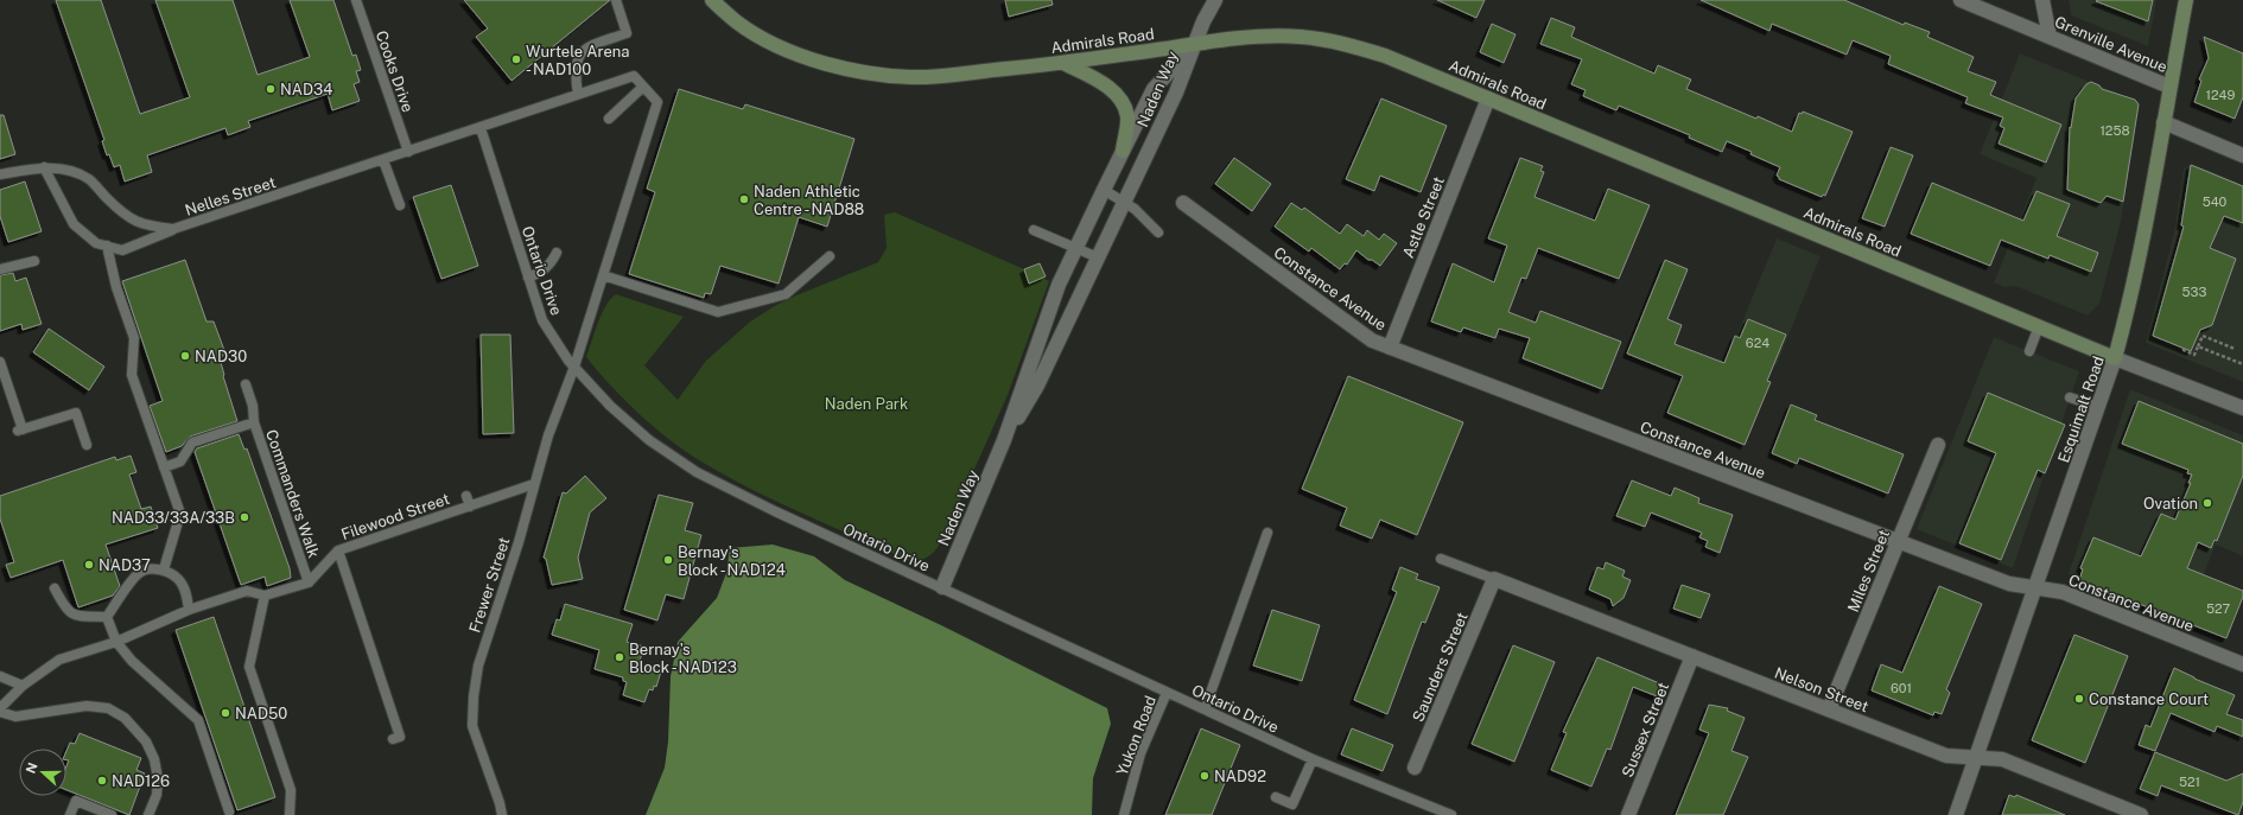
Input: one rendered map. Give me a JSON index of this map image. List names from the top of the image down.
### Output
{
  "streets": {
    "main road": ["Admirals Road", "Esquimalt Road"],
    "street": [
      "Grenville Avenue",
      "Naden Way",
      "Astle Street",
      "Constance Avenue",
      "Miles Street",
      "Saunders Street",
      "Nelson Street",
      "Sussex Street"
    ],
    "lane": [
      "Cooks Drive",
      "Nelles Street",
      "Ontario Drive",
      "Commanders Walk",
      "Filewood Street",
      "Frewer Street",
      "Yukon Road"
    ]
  },
  "crossings": [
    ["Admirals Road", "Naden Way"],
    ["Admirals Road", "Astle Street"],
    ["Admirals Road", "Esquimalt Road"],
    ["Grenville Avenue", "Esquimalt Road"],
    ["Cooks Drive", "Nelles Street"],
    ["Naden Way", "Ontario Drive"],
    ["Nelles Street", "Ontario Drive"],
    ["Nelles Street", "Frewer Street"],
    ["Astle Street", "Constance Avenue"],
    ["Ontario Drive", "Frewer Street"],
    ["Ontario Drive", "Yukon Road"],
    ["Constance Avenue", "Esquimalt Road"],
    ["Constance Avenue", "Miles Street"],
    ["Esquimalt Road", "Nelson Street"],
    ["Commanders Walk", "Filewood Street"],
    ["Filewood Street", "Frewer Street"],
    ["Miles Street", "Nelson Street"],
    ["Saunders Street", "Nelson Street"],
    ["Nelson Street", "Sussex Street"]
  ],
  "parks": ["Naden Park"],
  "places": [
    "Wurtele Arena - NAD100",
    "NAD34",
    "Naden Athletic Centre - NAD88",
    "NAD30",
    "Ovation",
    "NAD33/33A/33B",
    "Bernay's Block - NAD124",
    "NAD37",
    "Bernay's Block - NAD123",
    "Constance Court",
    "NAD50",
    "NAD92",
    "NAD126"
  ],
  "house_numbers": [
    "1249",
    "1258",
    "540",
    "533",
    "624",
    "527",
    "601",
    "521"
  ],
  "north": "left"
}
